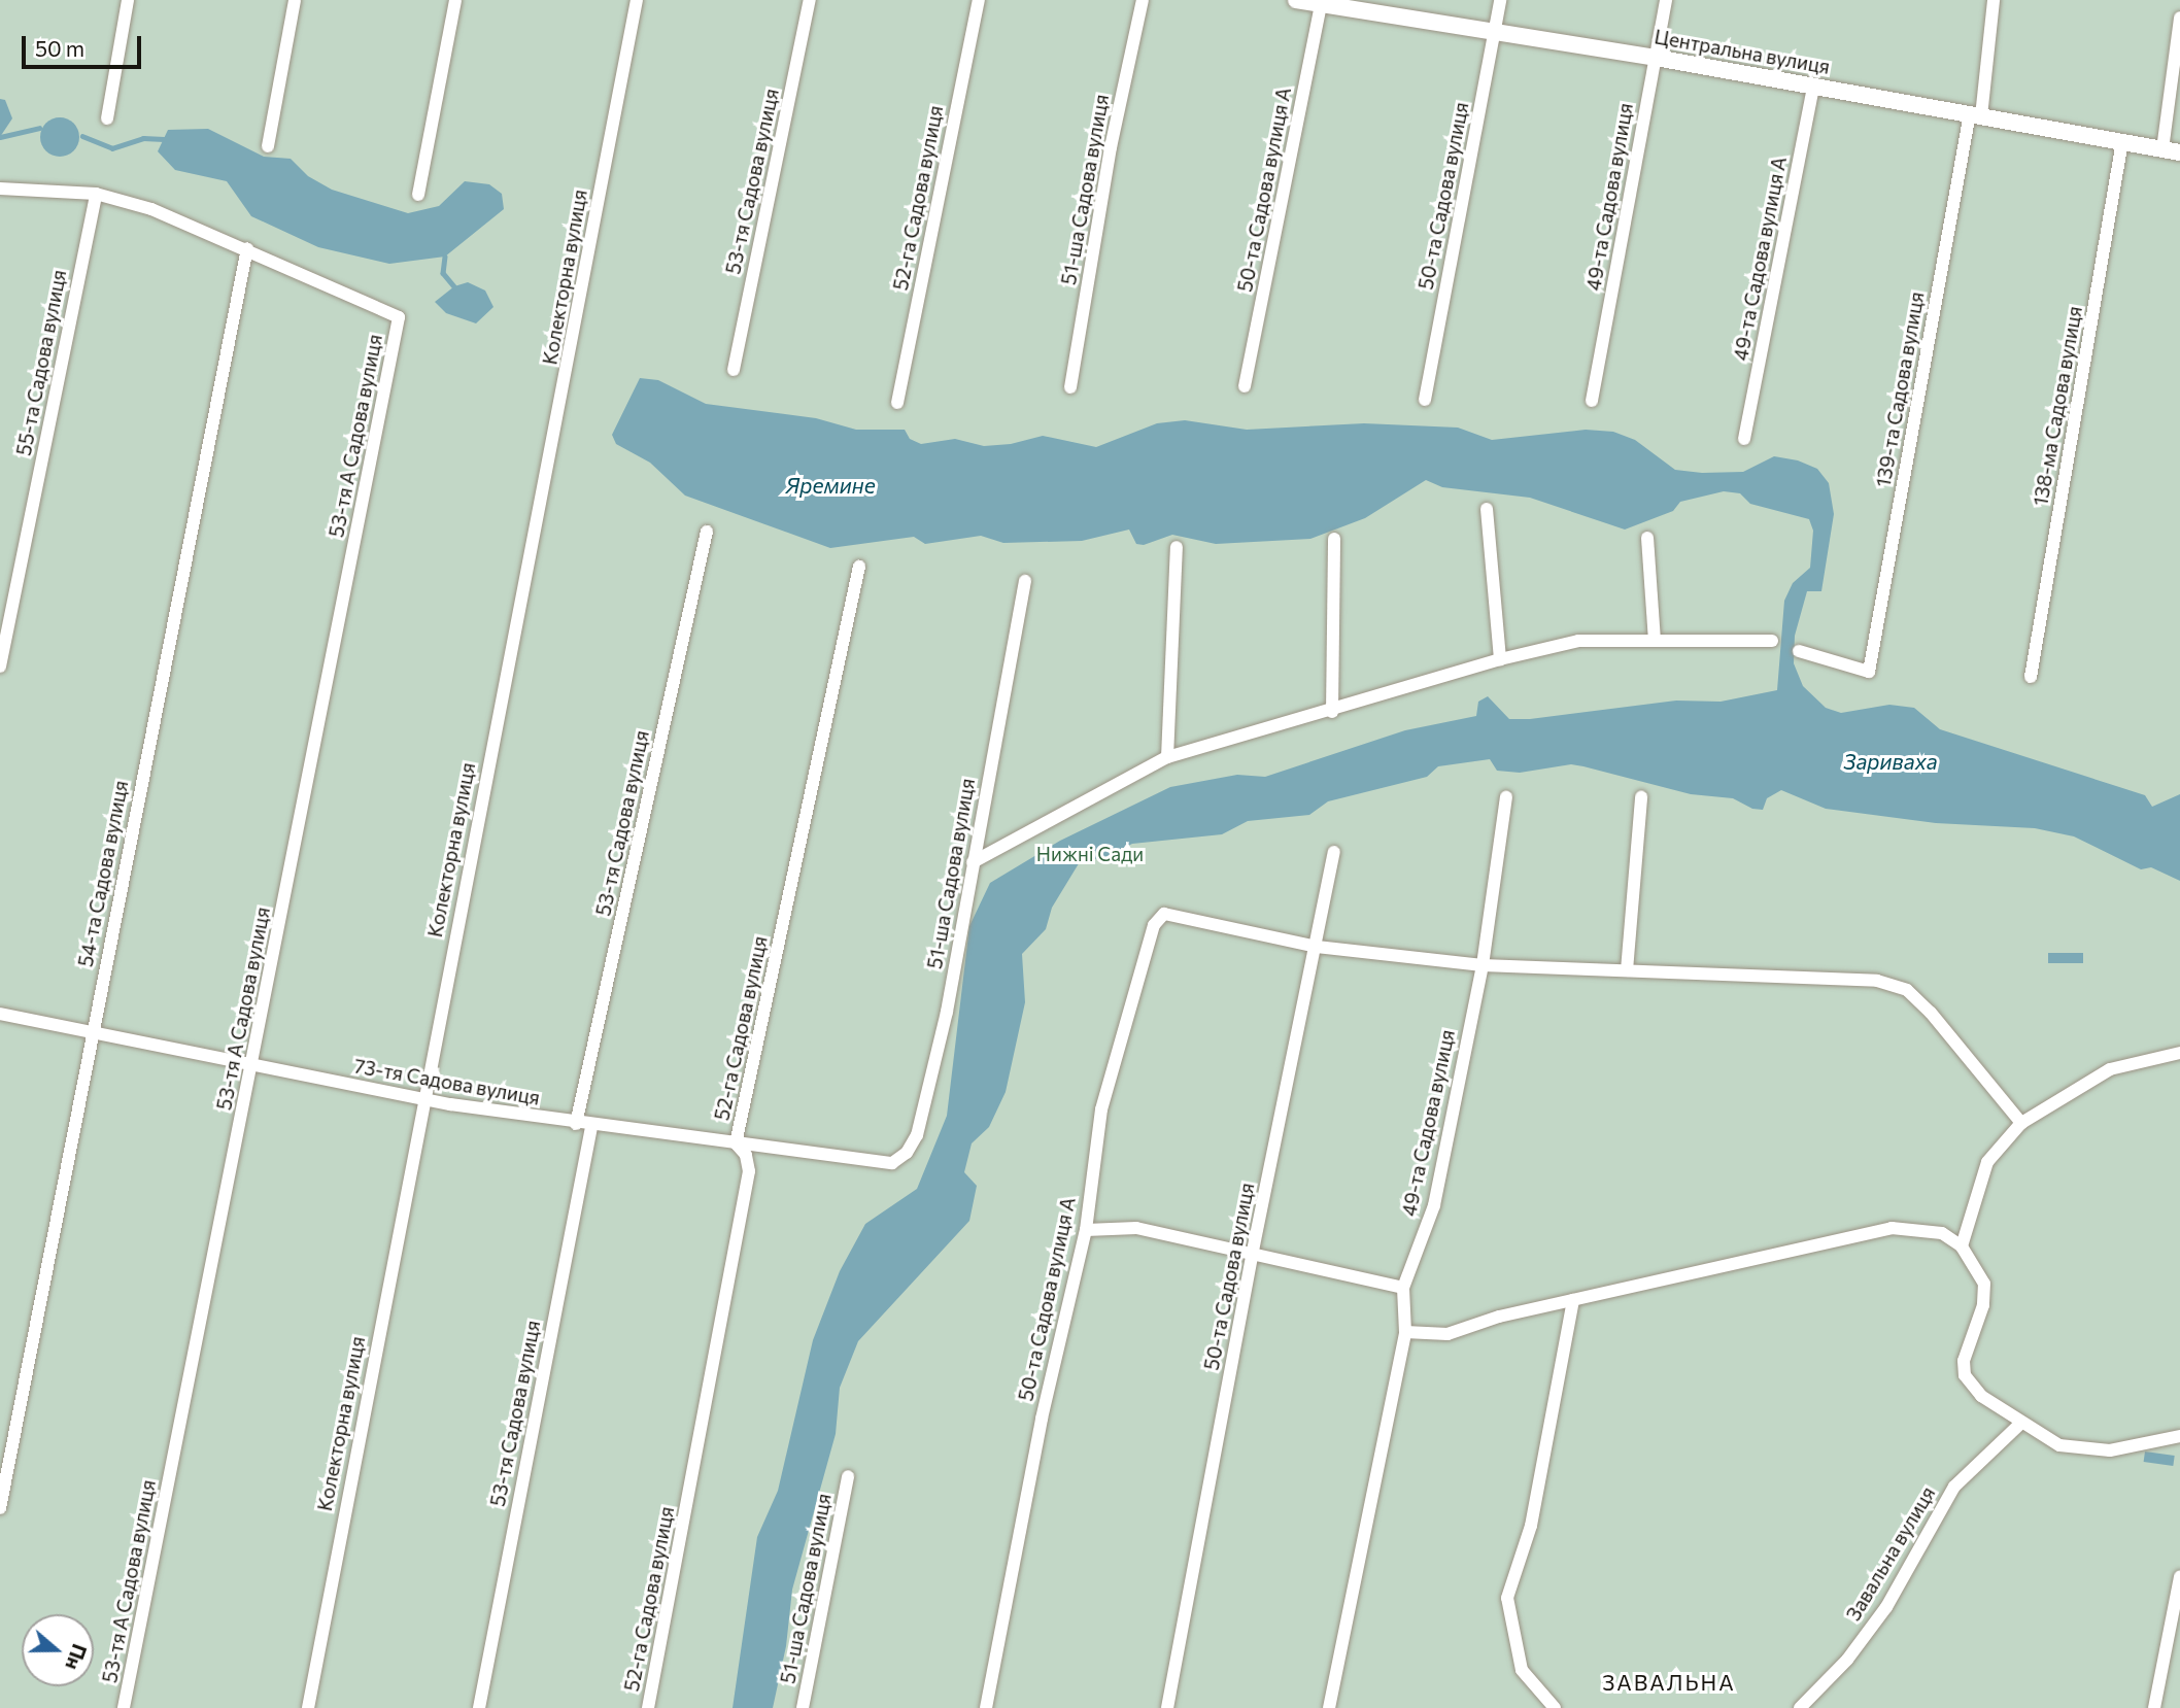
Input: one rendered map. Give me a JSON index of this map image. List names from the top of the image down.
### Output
{
  "streets": {
    "street": [
      "Центральна вулиця",
      "53-тя Садова вулиця",
      "51-ша Садова вулиця",
      "50-та Садова вулиця А",
      "50-та Садова вулиця",
      "49-та Садова вулиця",
      "52-га Садова вулиця",
      "49-та Садова вулиця А",
      "Колекторна вулиця",
      "55-та Садова вулиця",
      "139-та Садова вулиця",
      "138-ма Садова вулиця",
      "53-тя А Садова вулиця",
      "54-та Садова вулиця",
      "73-тя Садова вулиця",
      "Завальна вулиця"
    ]
  },
  "crossings": [
    ["Центральна вулиця", "50-та Садова вулиця А"],
    ["Центральна вулиця", "50-та Садова вулиця"],
    ["Центральна вулиця", "49-та Садова вулиця"],
    ["Центральна вулиця", "49-та Садова вулиця А"],
    ["Центральна вулиця", "139-та Садова вулиця"],
    ["Центральна вулиця", "138-ма Садова вулиця"],
    ["53-тя Садова вулиця", "73-тя Садова вулиця"],
    ["51-ша Садова вулиця", "73-тя Садова вулиця"],
    ["50-та Садова вулиця А", "50-та Садова вулиця"],
    ["52-га Садова вулиця", "73-тя Садова вулиця"],
    ["Колекторна вулиця", "73-тя Садова вулиця"],
    ["53-тя А Садова вулиця", "54-та Садова вулиця"],
    ["53-тя А Садова вулиця", "73-тя Садова вулиця"],
    ["54-та Садова вулиця", "73-тя Садова вулиця"]
  ],
  "districts": ["ЗАВАЛЬНА"],
  "water": ["Яремине", "Зариваха"],
  "parks": ["Нижні Сади"],
  "scale_bar": "50 m",
  "north": "right"
}
